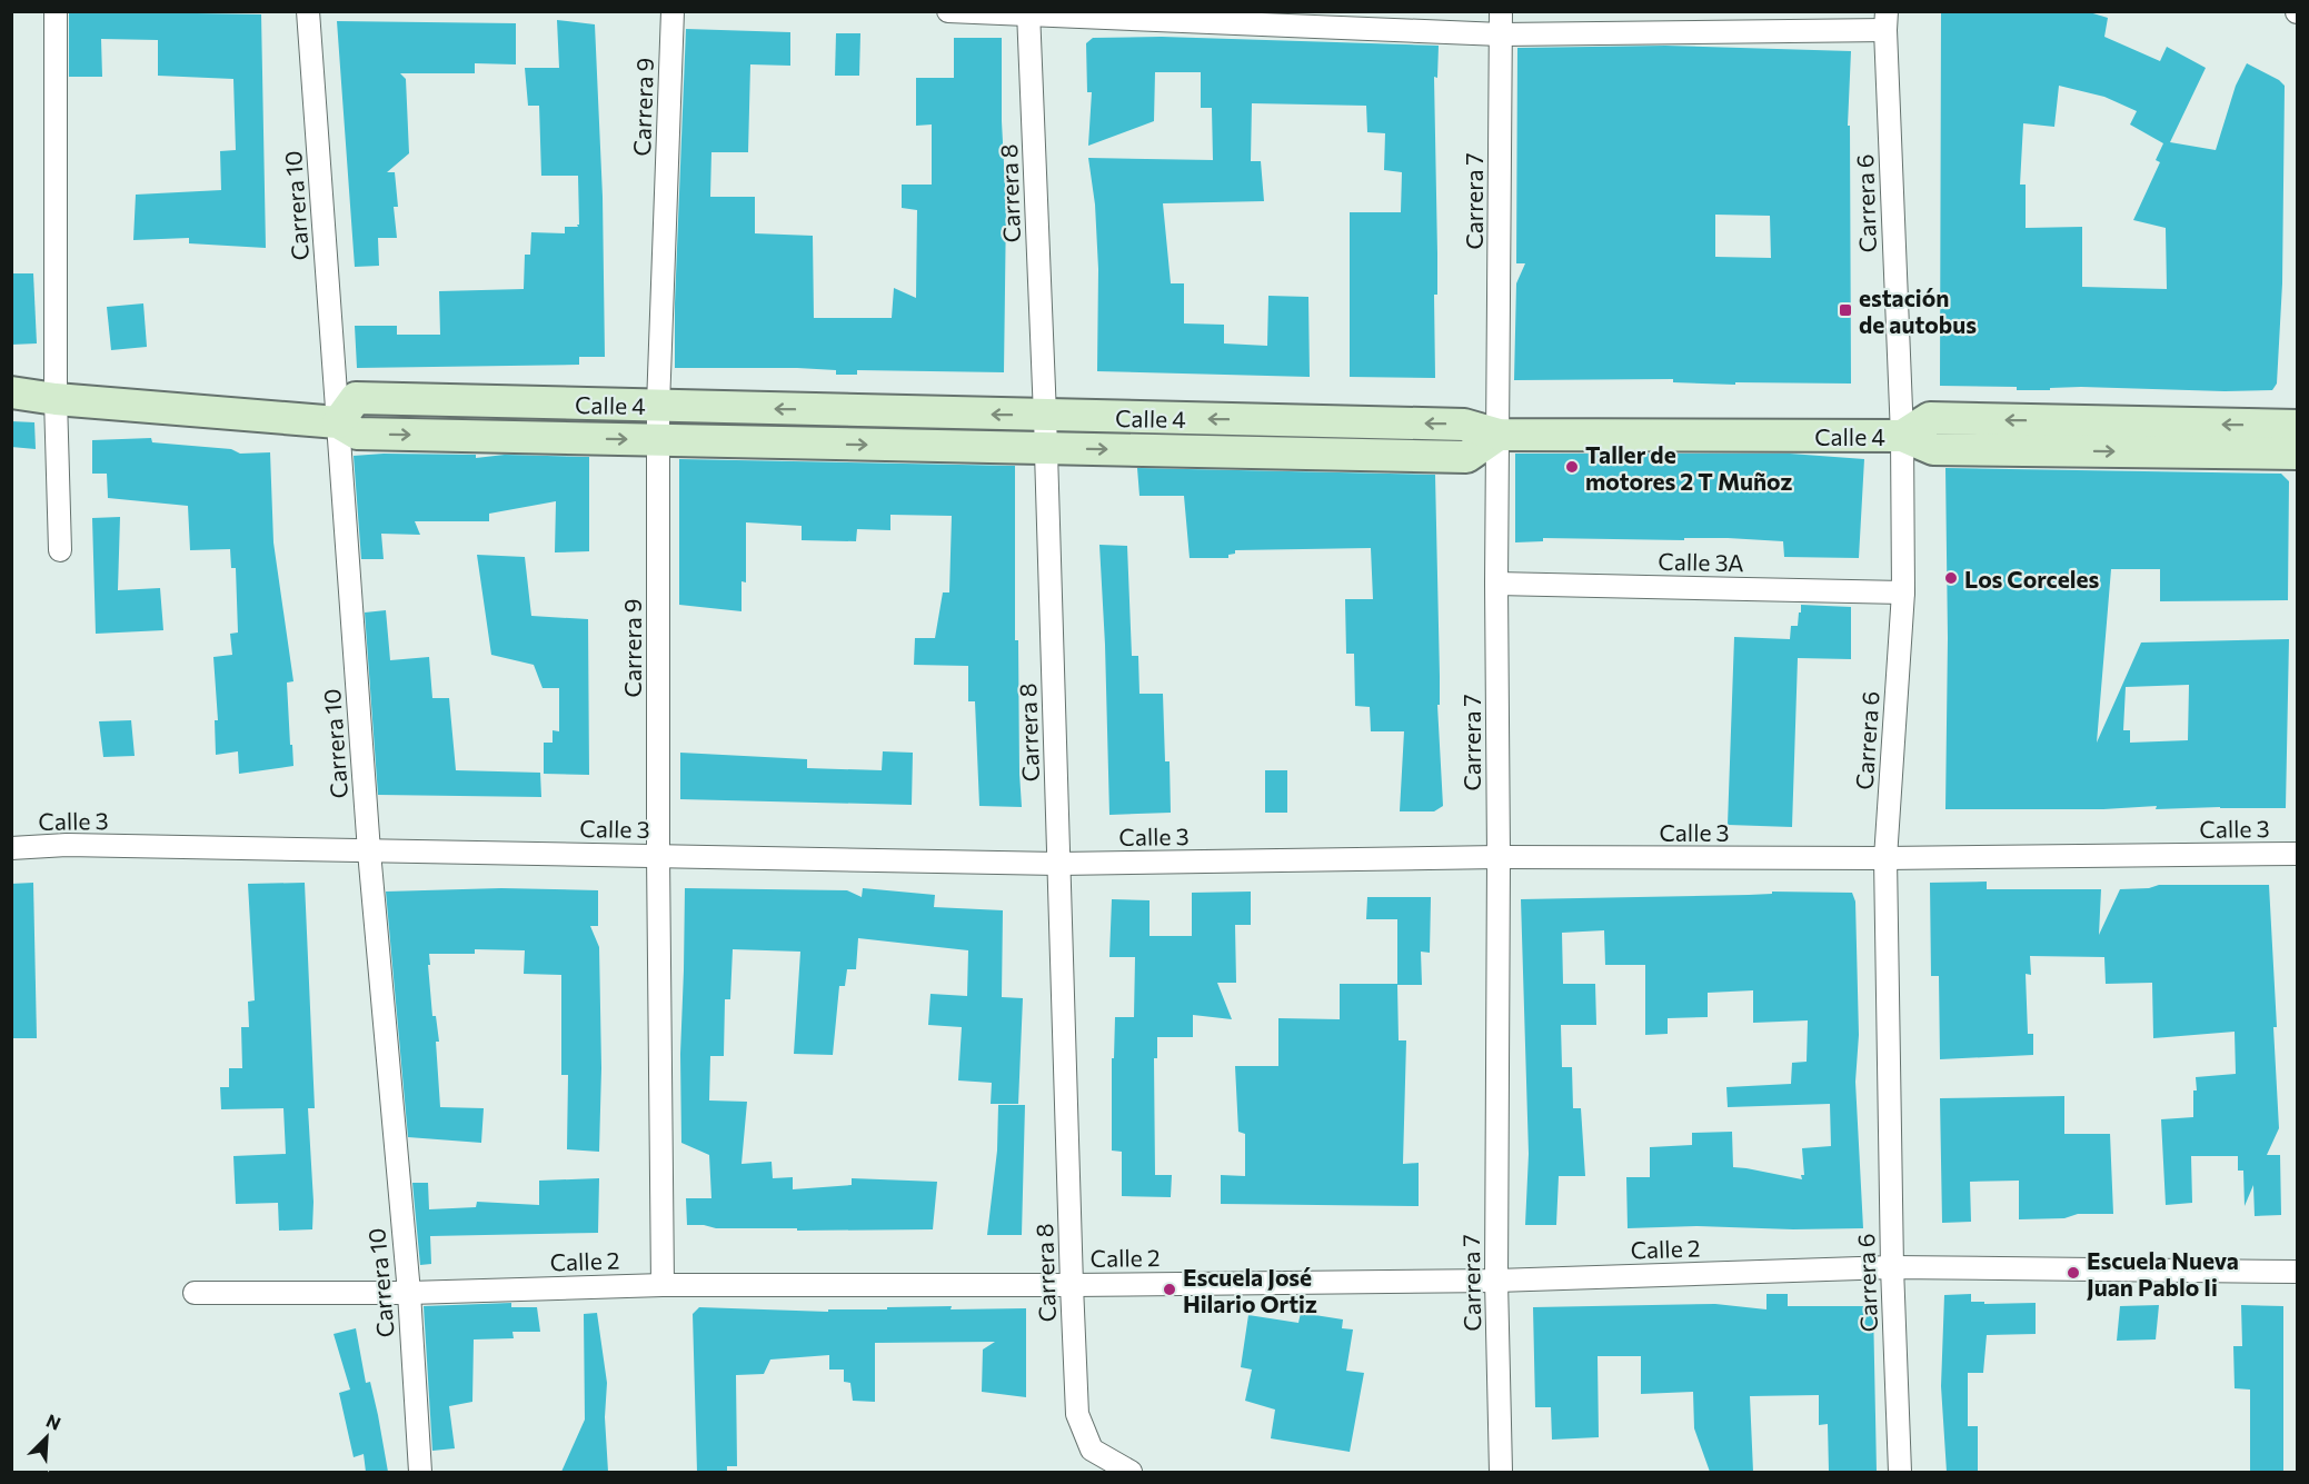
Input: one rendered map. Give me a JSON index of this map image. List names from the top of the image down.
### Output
{
  "streets": {
    "street": [
      "Carrera 9",
      "Carrera 8",
      "Carrera 7",
      "Carrera 6",
      "Carrera 10",
      "Calle 4",
      "Calle 3A",
      "Calle 3",
      "Calle 2"
    ]
  },
  "crossings": [
    ["Carrera 9", "Calle 4"],
    ["Carrera 9", "Calle 3"],
    ["Carrera 9", "Calle 2"],
    ["Carrera 8", "Calle 4"],
    ["Carrera 8", "Calle 3"],
    ["Carrera 8", "Calle 2"],
    ["Carrera 7", "Calle 4"],
    ["Carrera 7", "Calle 3A"],
    ["Carrera 7", "Calle 3"],
    ["Carrera 7", "Calle 2"],
    ["Carrera 6", "Calle 4"],
    ["Carrera 6", "Calle 3A"],
    ["Carrera 6", "Calle 3"],
    ["Carrera 6", "Calle 2"],
    ["Carrera 10", "Calle 4"],
    ["Carrera 10", "Calle 3"],
    ["Carrera 10", "Calle 2"]
  ],
  "places": {
    "transit": ["estación de autobus"],
    "other": [
      "Taller de motores 2 T Muñoz",
      "Los Corceles",
      "Escuela Nueva Juan Pablo Ii",
      "Escuela José Hilario Ortiz"
    ]
  },
  "north": "top right"
}
